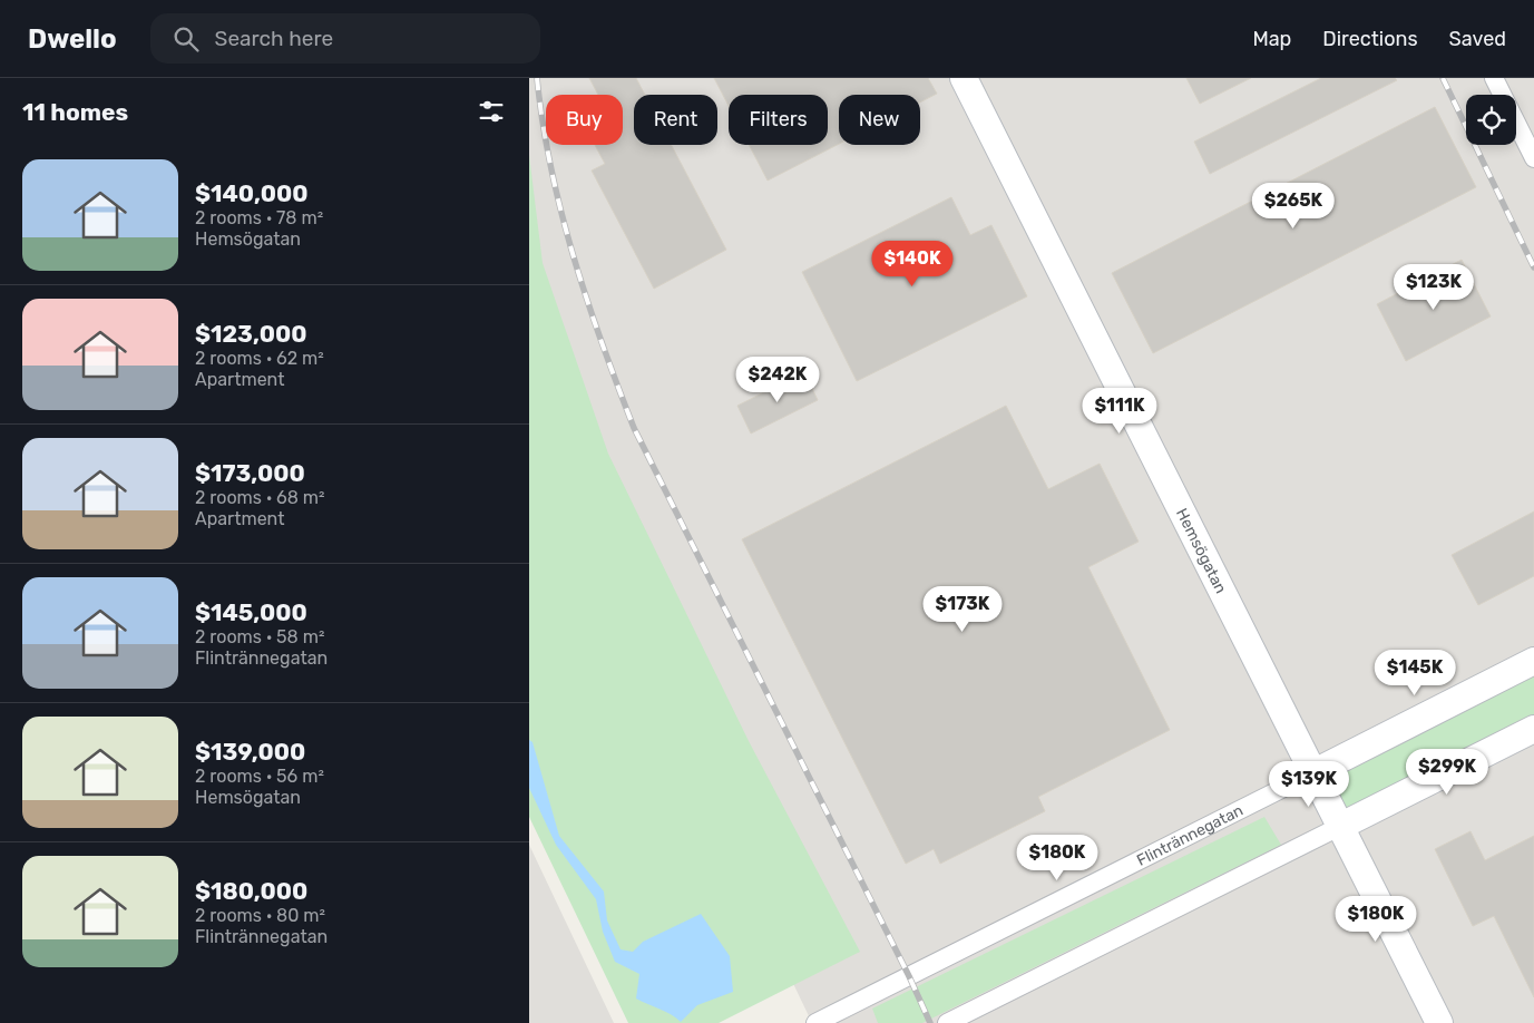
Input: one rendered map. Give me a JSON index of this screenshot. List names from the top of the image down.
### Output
{
  "streets": {
    "street": ["Hemsögatan", "Flintrännegatan"]
  },
  "crossings": [
    ["Hemsögatan", "Flintrännegatan"]
  ],
  "page": {
    "header": "Dwello",
    "search": "Search here",
    "nav": ["Map", "Directions", "Saved"],
    "heading": "11 homes",
    "chip": [
      "Buy",
      "Rent",
      "Filters",
      "New"
    ],
    "list": [
      {
        "name": "$140,000",
        "note": "2 rooms · 78 m² · Hemsögatan"
      },
      {
        "name": "$123,000",
        "note": "2 rooms · 62 m² · Apartment"
      },
      {
        "name": "$173,000",
        "note": "2 rooms · 68 m² · Apartment"
      },
      {
        "name": "$145,000",
        "note": "2 rooms · 58 m² · Flintrännegatan"
      },
      {
        "name": "$139,000",
        "note": "2 rooms · 56 m² · Hemsögatan"
      },
      {
        "name": "$180,000",
        "note": "2 rooms · 80 m² · Flintrännegatan"
      }
    ],
    "price": [
      "$265K",
      "$140K",
      "$123K",
      "$242K",
      "$111K",
      "$173K",
      "$145K",
      "$299K",
      "$139K",
      "$180K",
      "$180K"
    ]
  }
}
